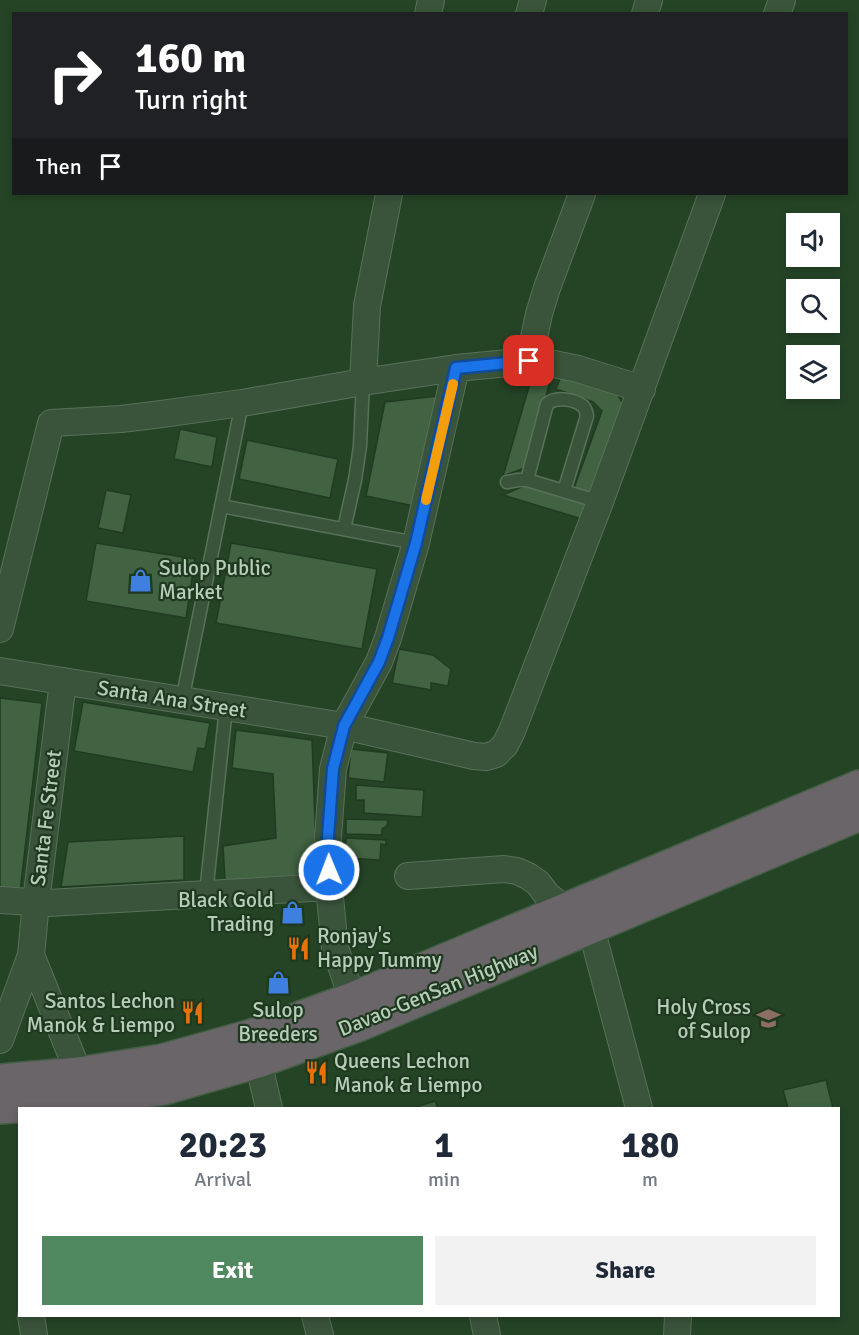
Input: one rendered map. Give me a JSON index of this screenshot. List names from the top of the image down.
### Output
{
  "streets": {
    "highway": ["Davao-GenSan Highway"],
    "street": ["Santa Ana Street", "Santa Fe Street"]
  },
  "crossings": [
    ["Santa Ana Street", "Santa Fe Street"],
    ["Santa Fe Street", "Davao-GenSan Highway"]
  ],
  "places": {
    "shop": ["Sulop Public Market", "Black Gold Trading", "Sulop Breeders"],
    "restaurant": ["Ronjay's Happy Tummy", "Santos Lechon Manok & Liempo", "Queens Lechon Manok & Liempo"],
    "school or university": ["Holy Cross of Sulop"]
  },
  "page": {
    "turn": ["160 m", "Turn right"],
    "then": "Then",
    "eta": [
      "20:23",
      "Arrival",
      "1",
      "min",
      "180",
      "m"
    ],
    "buttons": ["Exit", "Share"]
  }
}
